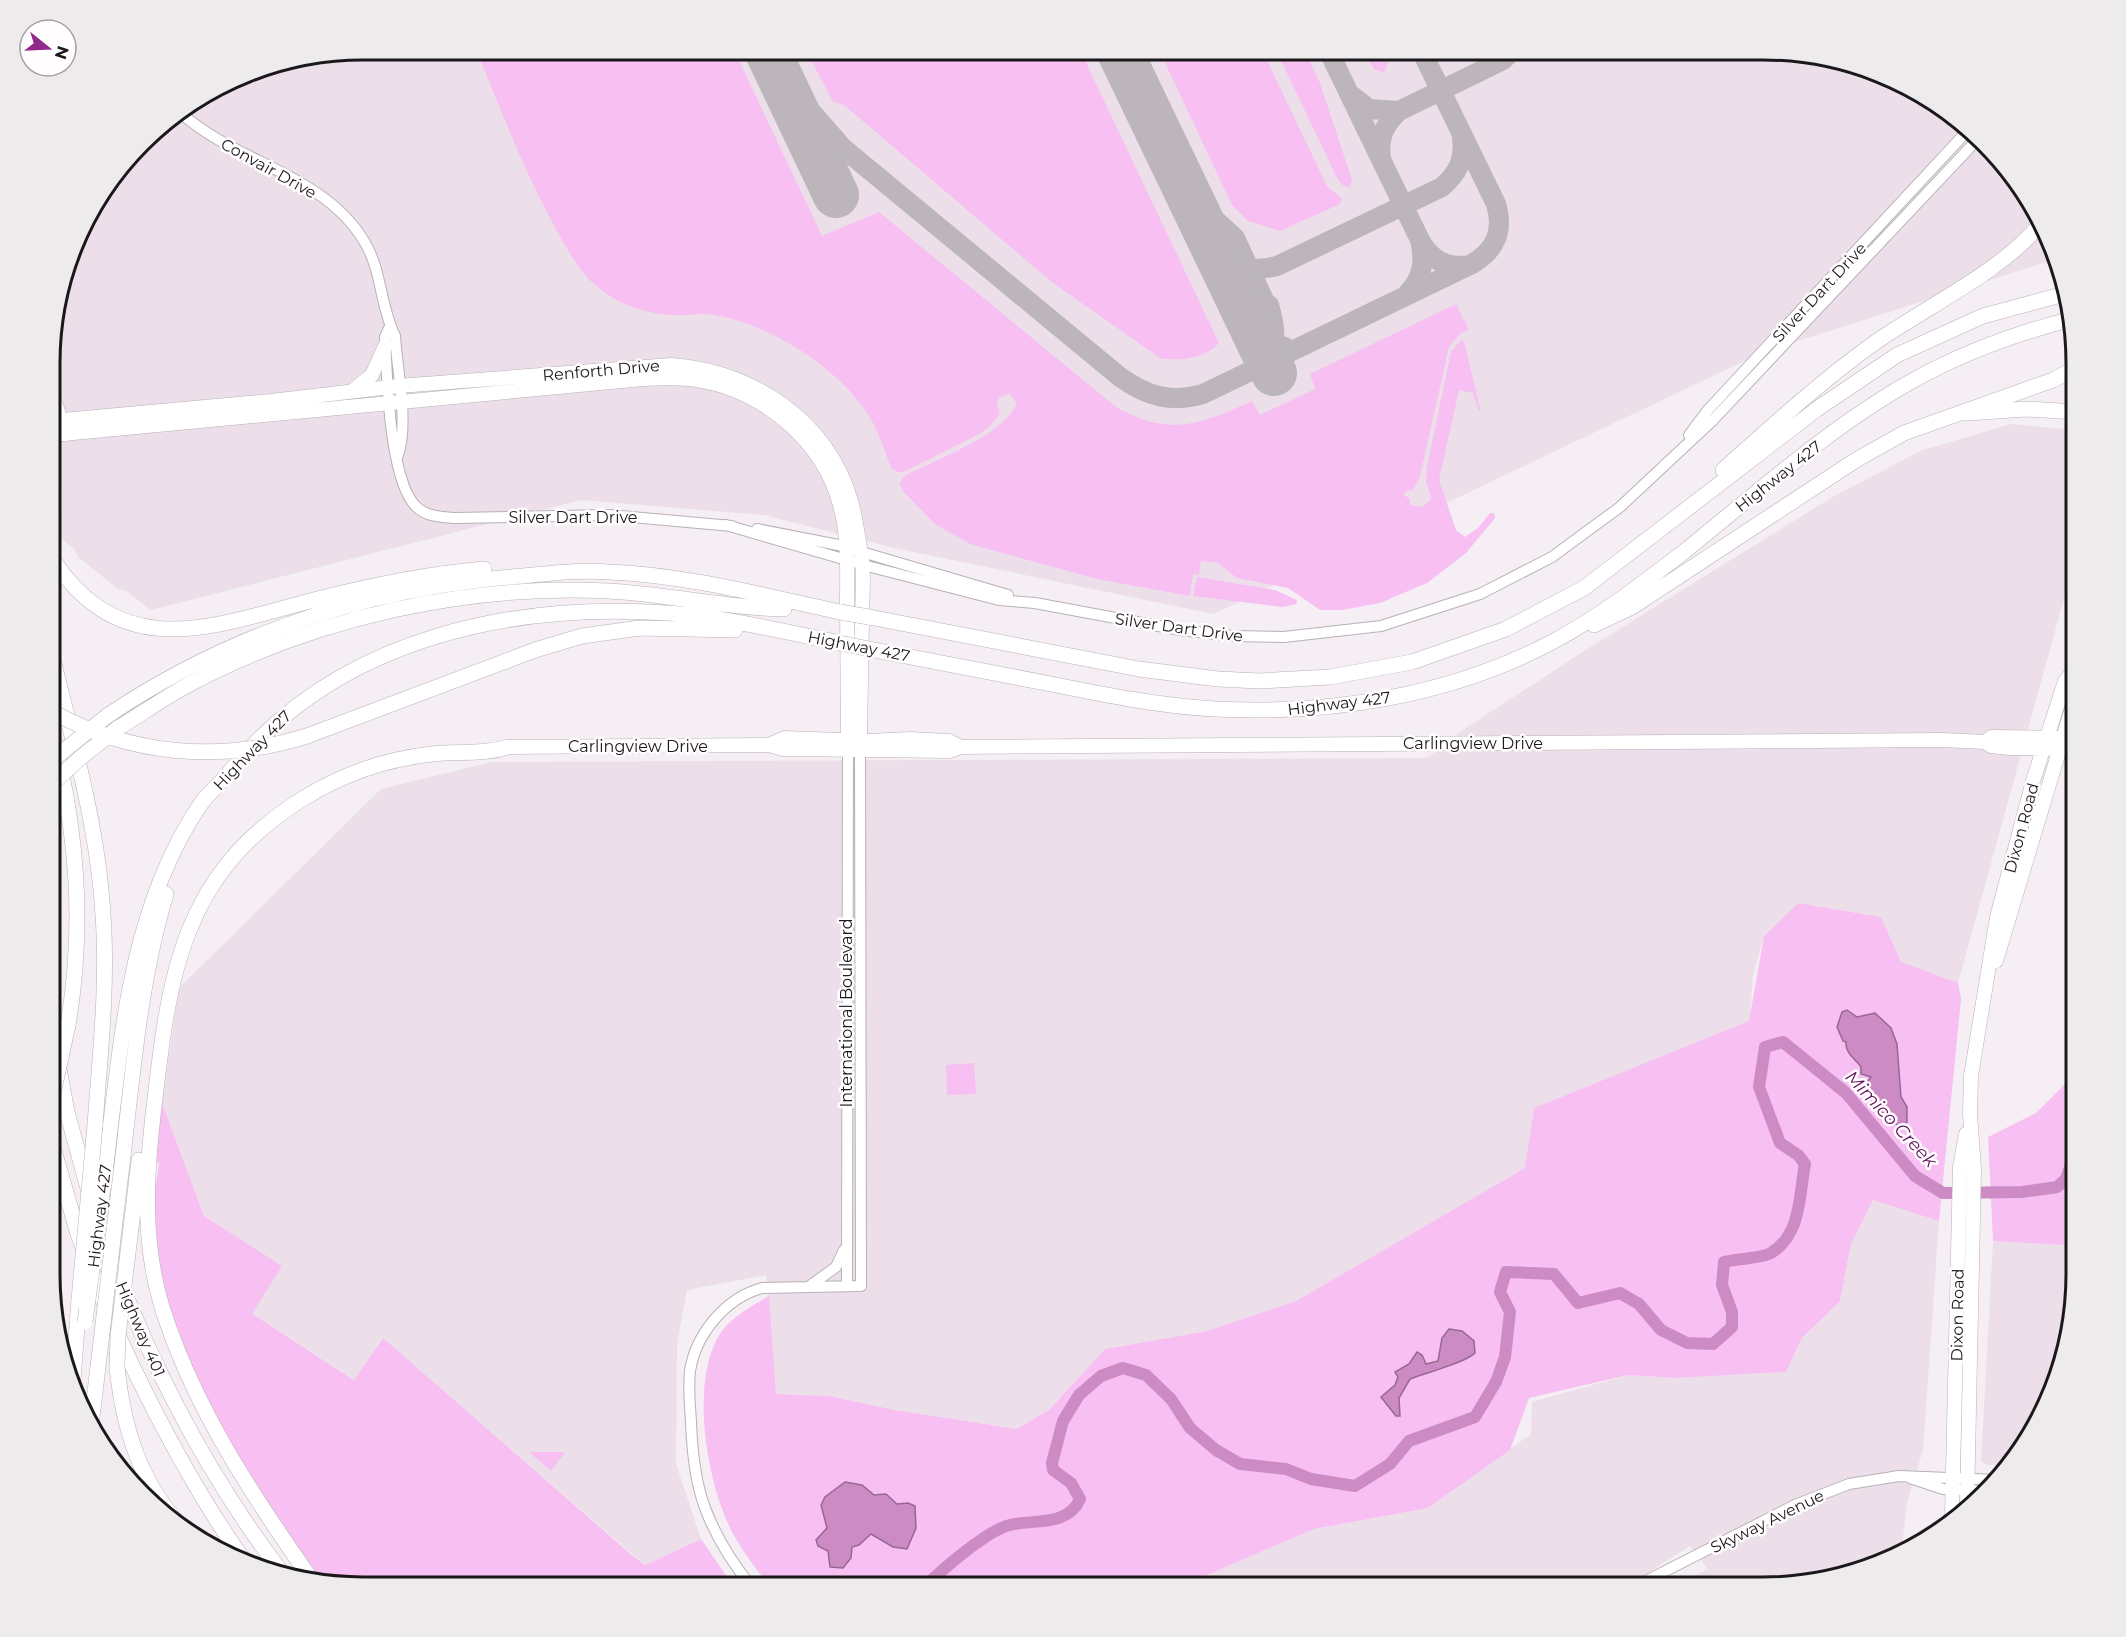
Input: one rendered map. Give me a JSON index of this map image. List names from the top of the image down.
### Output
{
  "streets": {
    "highway": ["Highway 427", "Highway 401"],
    "main road": ["Renforth Drive", "Carlingview Drive", "Dixon Road"],
    "street": [
      "Convair Drive",
      "Silver Dart Drive",
      "International Boulevard",
      "Skyway Avenue"
    ]
  },
  "crossings": [
    ["Convair Drive", "Silver Dart Drive"],
    ["Convair Drive", "Renforth Drive"],
    ["Silver Dart Drive", "Renforth Drive"],
    ["Renforth Drive", "Carlingview Drive"],
    ["Renforth Drive", "International Boulevard"],
    ["Carlingview Drive", "Dixon Road"],
    ["Carlingview Drive", "International Boulevard"],
    ["Dixon Road", "Skyway Avenue"]
  ],
  "water": ["Mimico Creek"],
  "north": "right"
}
